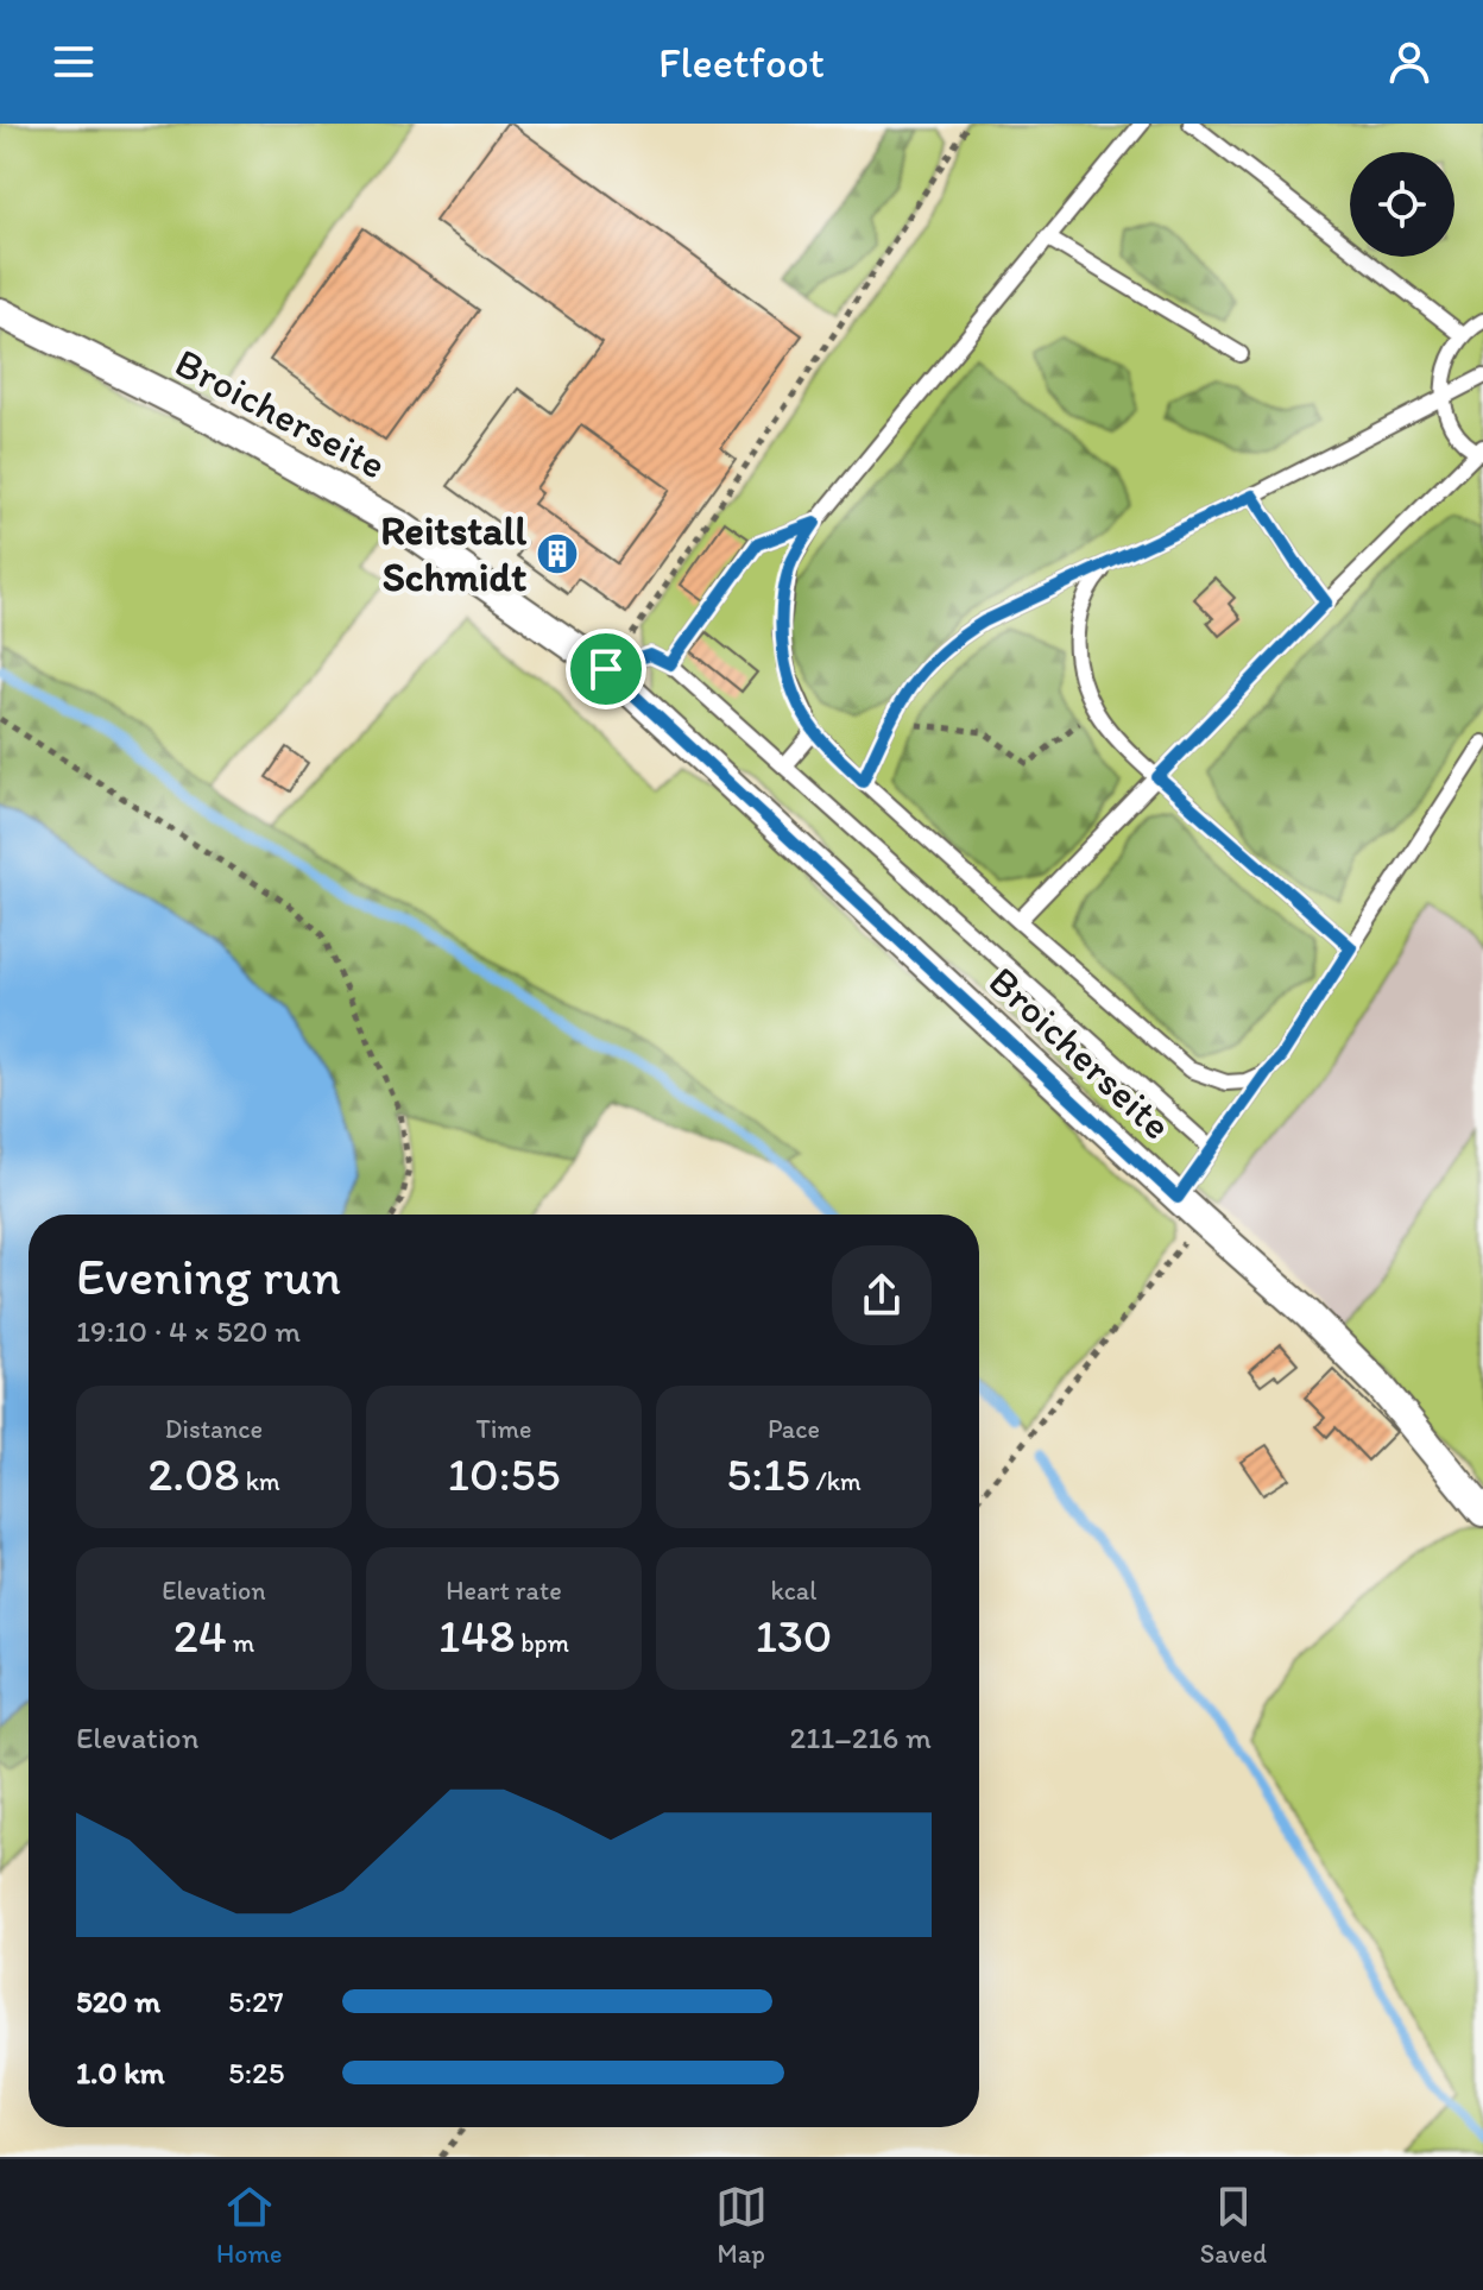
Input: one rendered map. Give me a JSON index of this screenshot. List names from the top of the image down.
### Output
{
  "streets": {
    "street": ["Broicherseite"]
  },
  "places": {
    "building": ["Reitstall Schmidt"]
  },
  "page": {
    "header": "Fleetfoot",
    "heading": ["Evening run", "19:10 · 4 × 520 m"],
    "stats": [
      ["Distance", "2.08 km"],
      ["Time", "10:55"],
      ["Pace", "5:15 /km"],
      ["Elevation", "24 m"],
      ["Heart rate", "148 bpm"],
      ["kcal", "130"]
    ],
    "chart": ["Elevation", "211–216 m"],
    "list": [
      {
        "name": "520 m",
        "note": "5:27"
      },
      {
        "name": "1.0 km",
        "note": "5:25"
      }
    ],
    "tabs": ["Home", "Map", "Saved"]
  }
}
